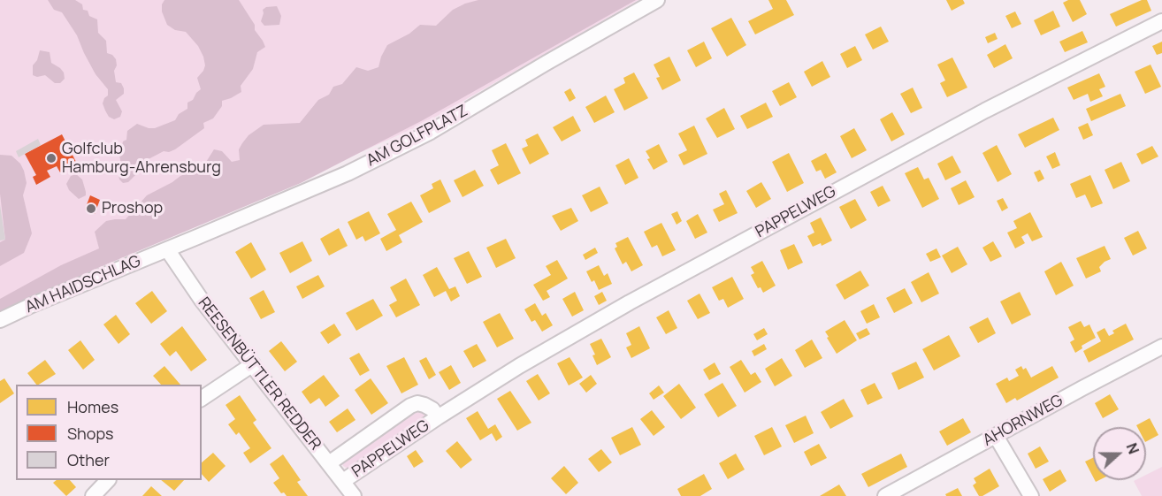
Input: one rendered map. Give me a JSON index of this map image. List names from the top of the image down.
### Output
{
  "streets": {
    "street": [
      "AM GOLFPLATZ",
      "PAPPELWEG",
      "AM HAIDSCHLAG",
      "REESENBÜTTLER REDDER",
      "AHORNWEG"
    ]
  },
  "crossings": [
    ["AM GOLFPLATZ", "AM HAIDSCHLAG"],
    ["AM GOLFPLATZ", "REESENBÜTTLER REDDER"],
    ["PAPPELWEG", "REESENBÜTTLER REDDER"],
    ["AM HAIDSCHLAG", "REESENBÜTTLER REDDER"]
  ],
  "places": ["Golfclub Hamburg-Ahrensburg", "Proshop"],
  "legend": ["Homes", "Shops", "Other"],
  "north": "right"
}
